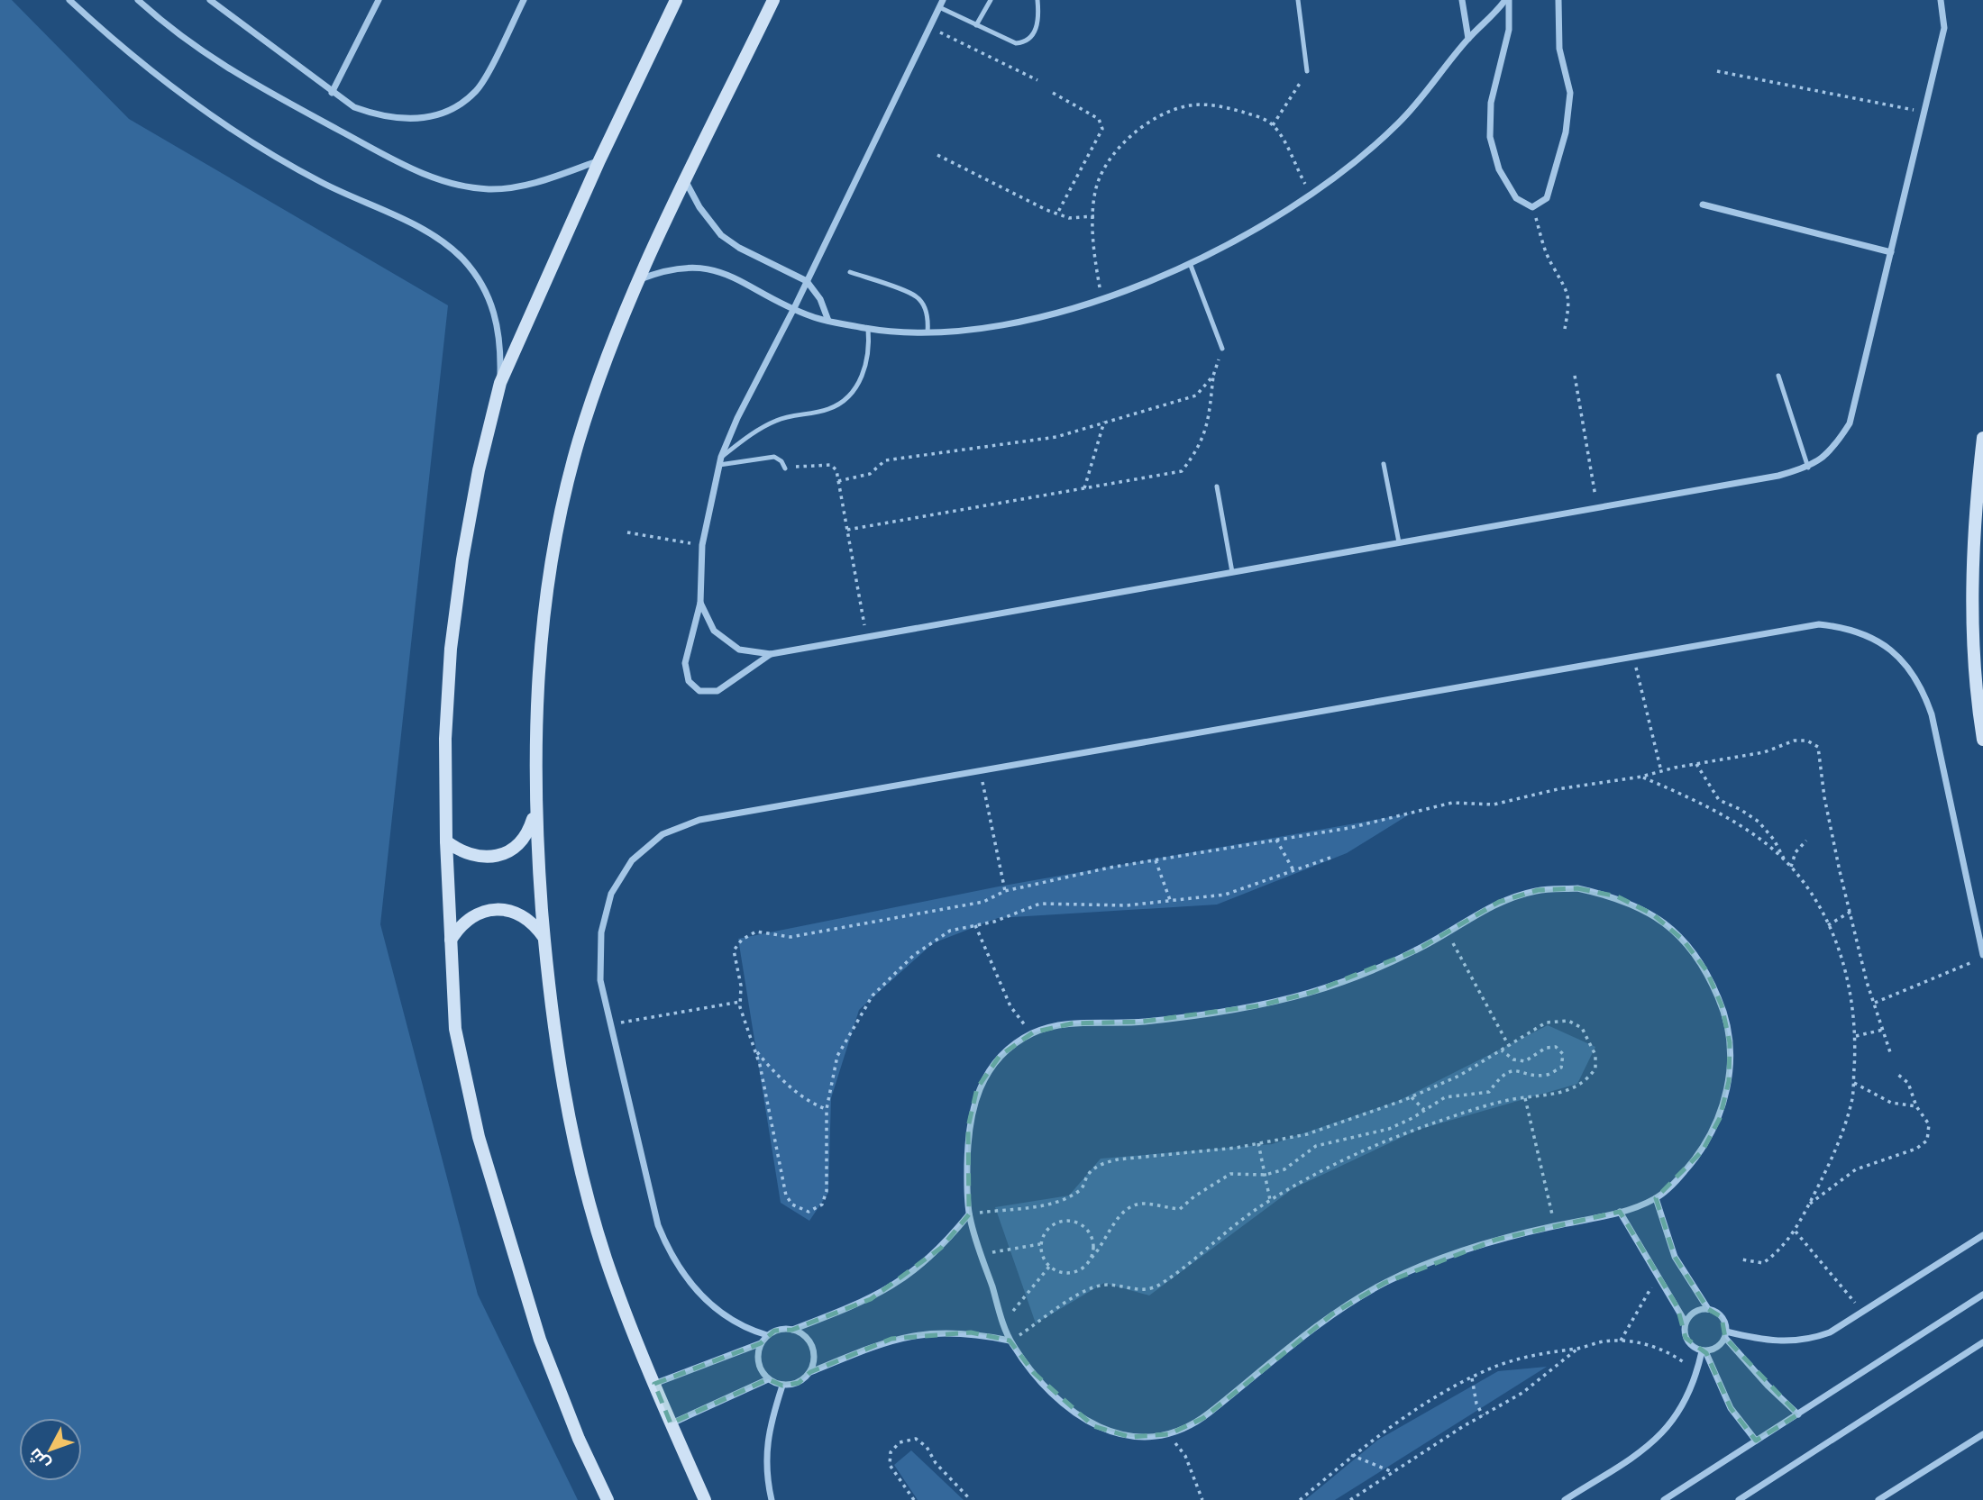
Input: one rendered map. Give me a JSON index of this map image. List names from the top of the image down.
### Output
{
  "north": "bottom left"
}
